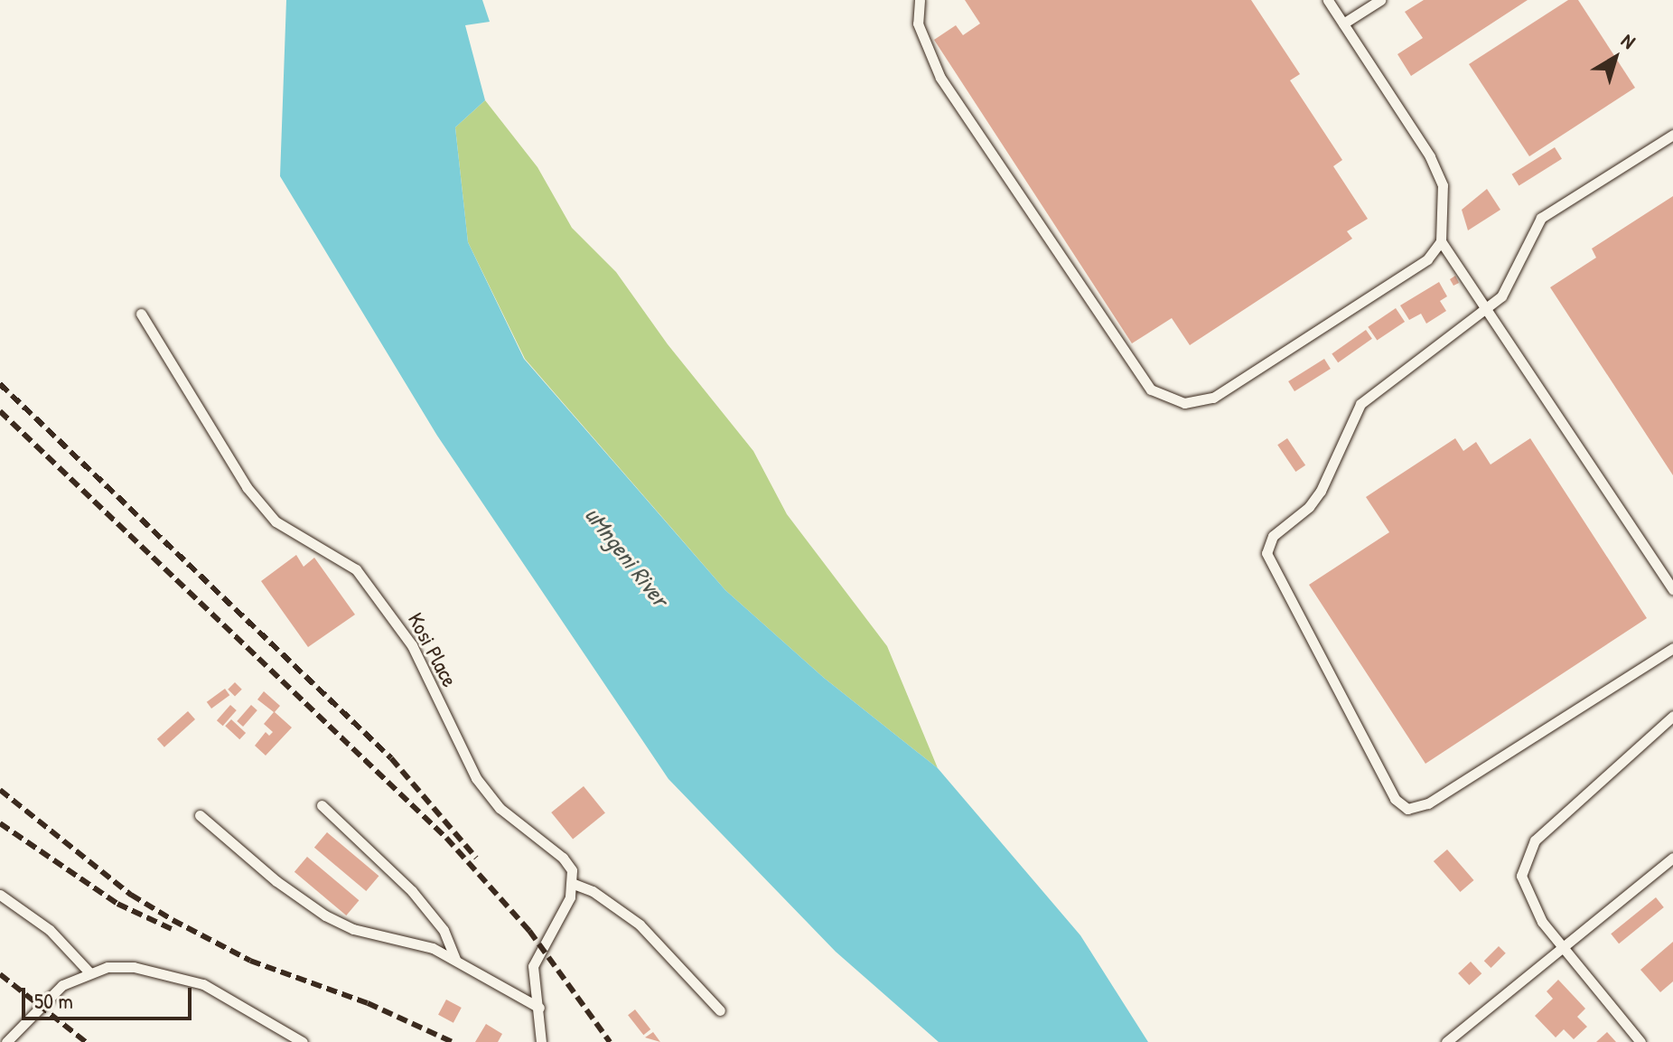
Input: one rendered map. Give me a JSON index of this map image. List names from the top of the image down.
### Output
{
  "streets": {
    "lane": ["Kosi Place"]
  },
  "water": ["uMngeni River"],
  "scale_bar": "50 m",
  "north": "top right"
}
